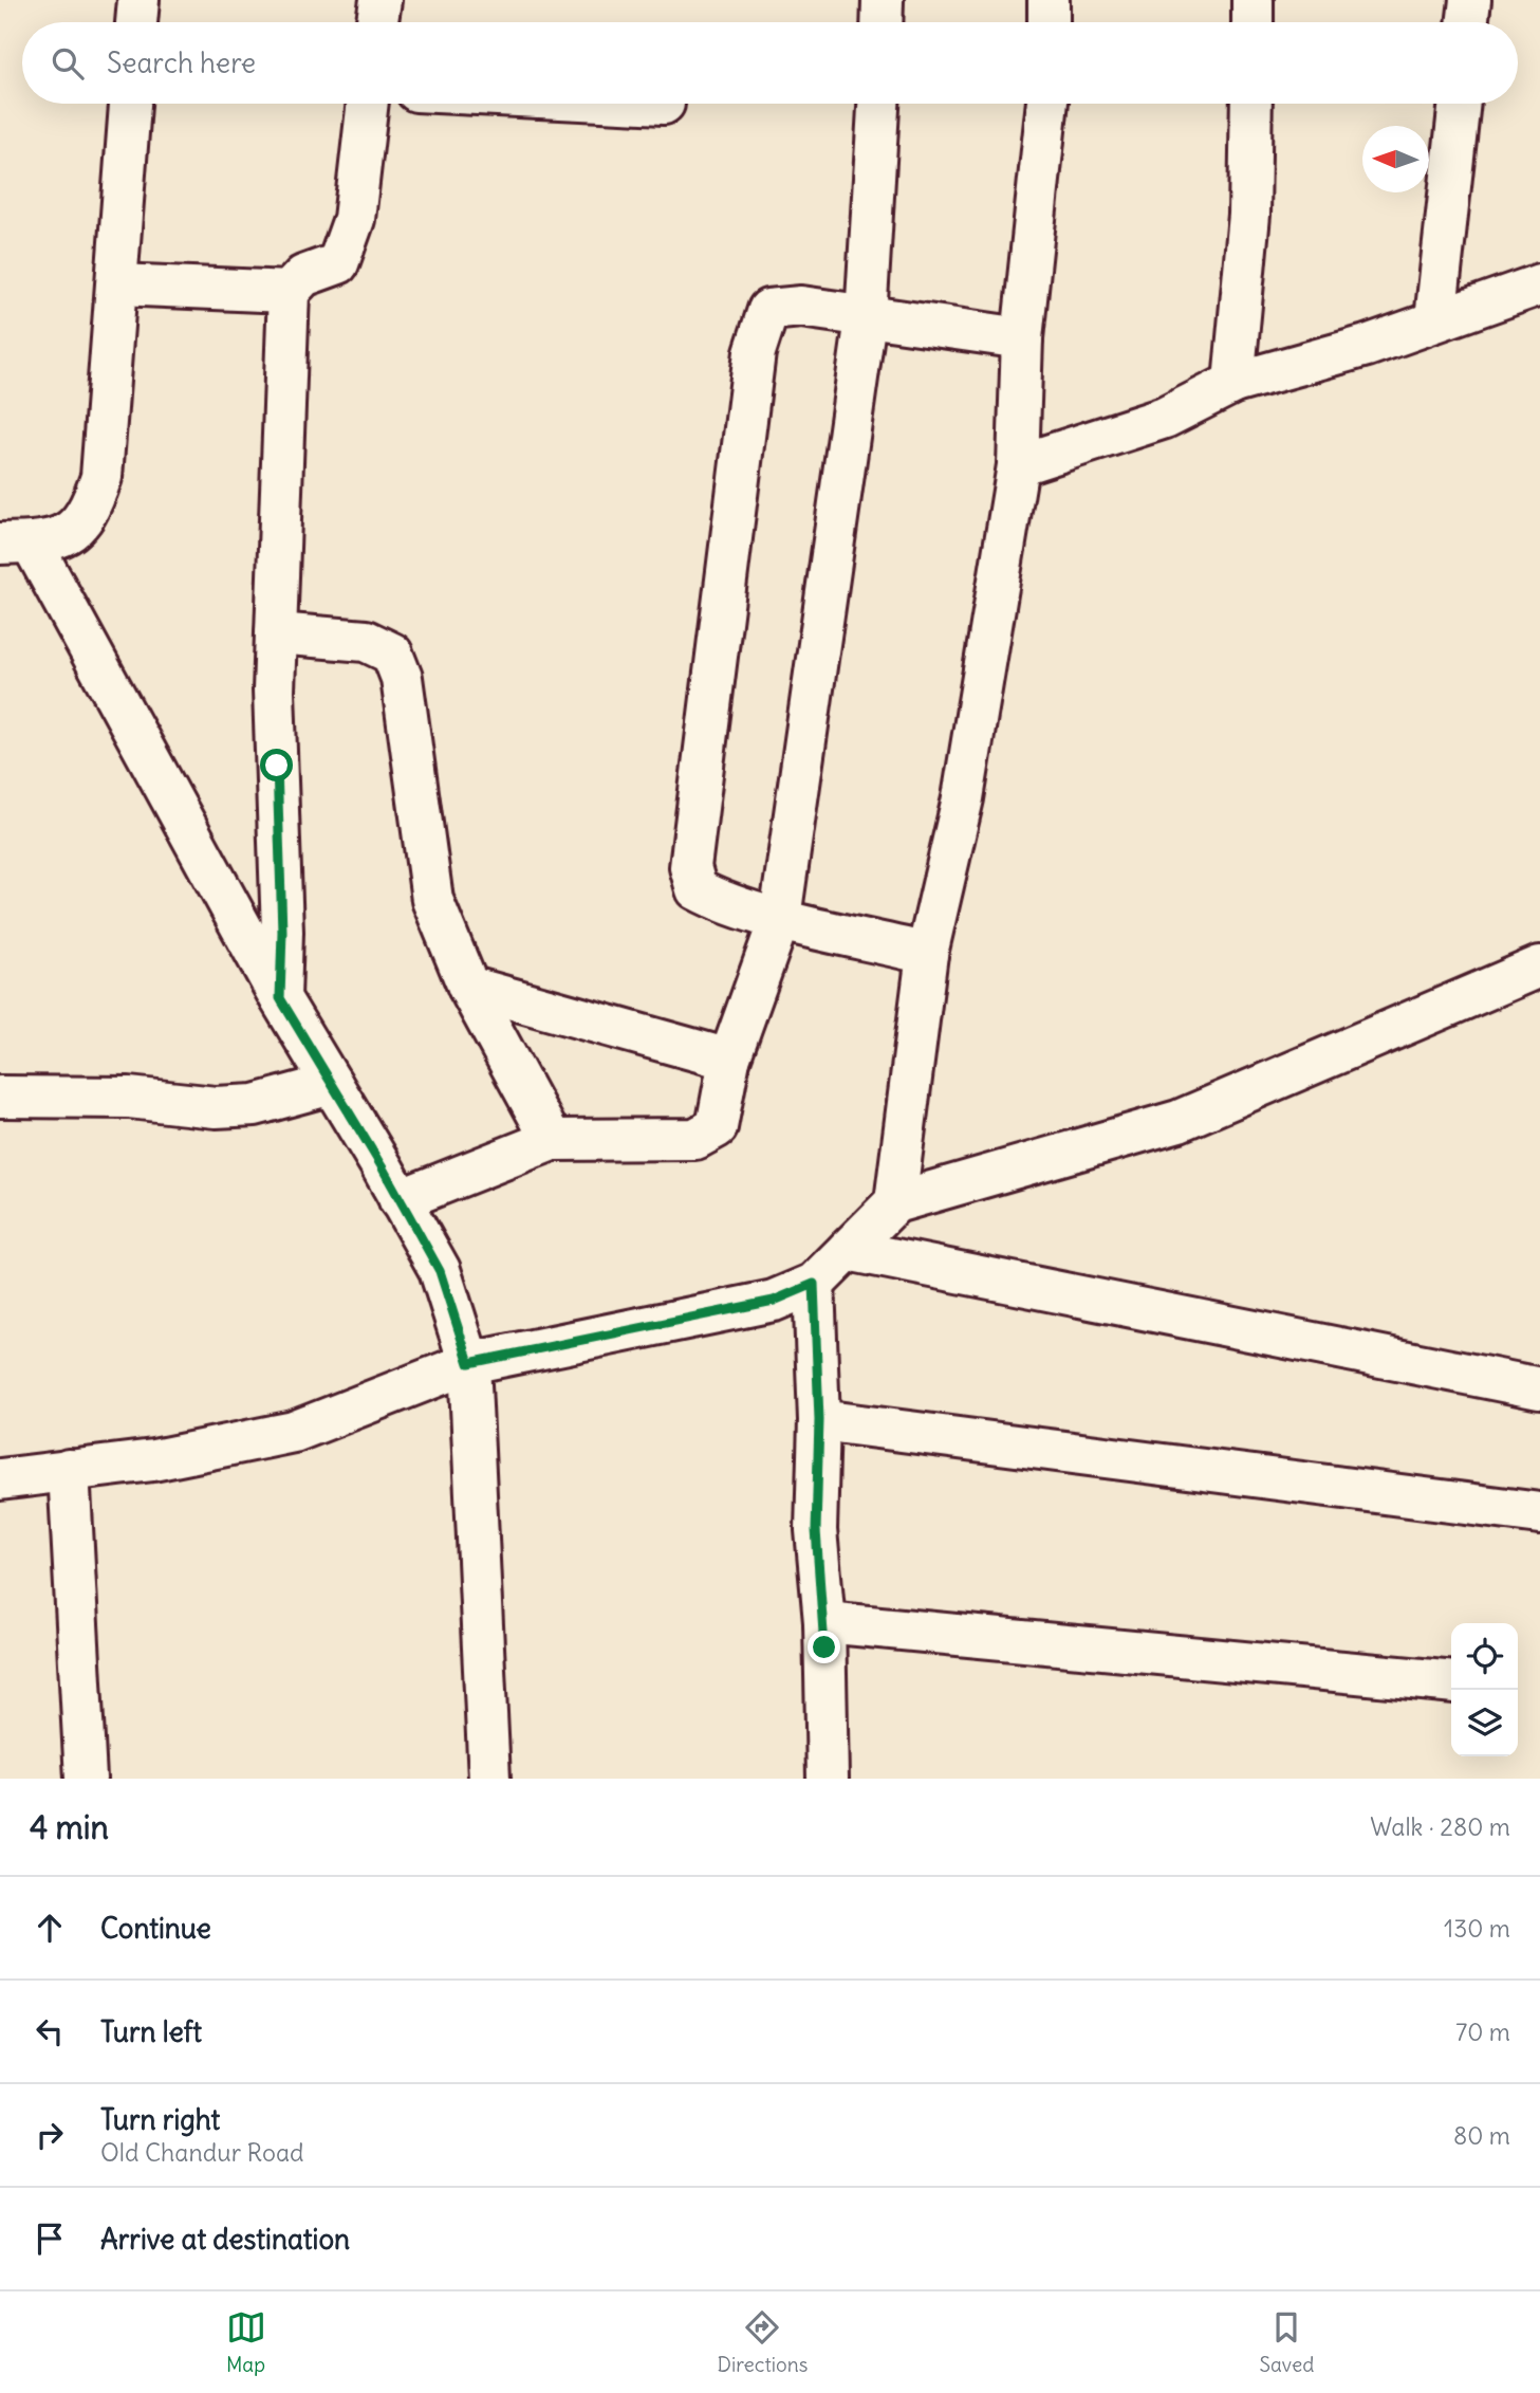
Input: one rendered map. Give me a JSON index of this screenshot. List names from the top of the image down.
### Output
{
  "north": "left",
  "page": {
    "search": "Search here",
    "heading": ["4 min", "Walk · 280 m"],
    "list": [
      ["Continue", "130 m"],
      ["Turn left", "70 m"],
      ["Turn right", "Old Chandur Road", "80 m"],
      "Arrive at destination"
    ],
    "nav": ["Map", "Directions", "Saved"]
  }
}
